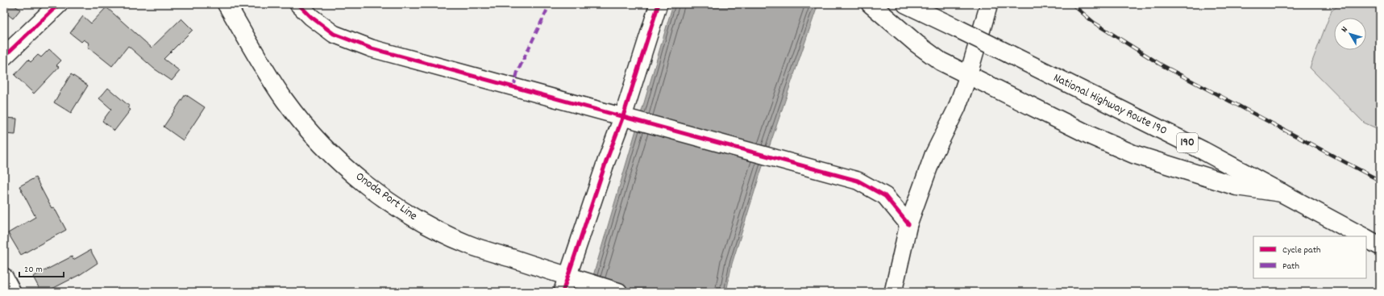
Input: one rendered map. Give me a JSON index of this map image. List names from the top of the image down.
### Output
{
  "streets": {
    "main road": ["National Highway Route 190", "190", "Onoda Port Line"]
  },
  "legend": ["Cycle path", "Path"],
  "scale_bar": "20 m",
  "north": "top left"
}
